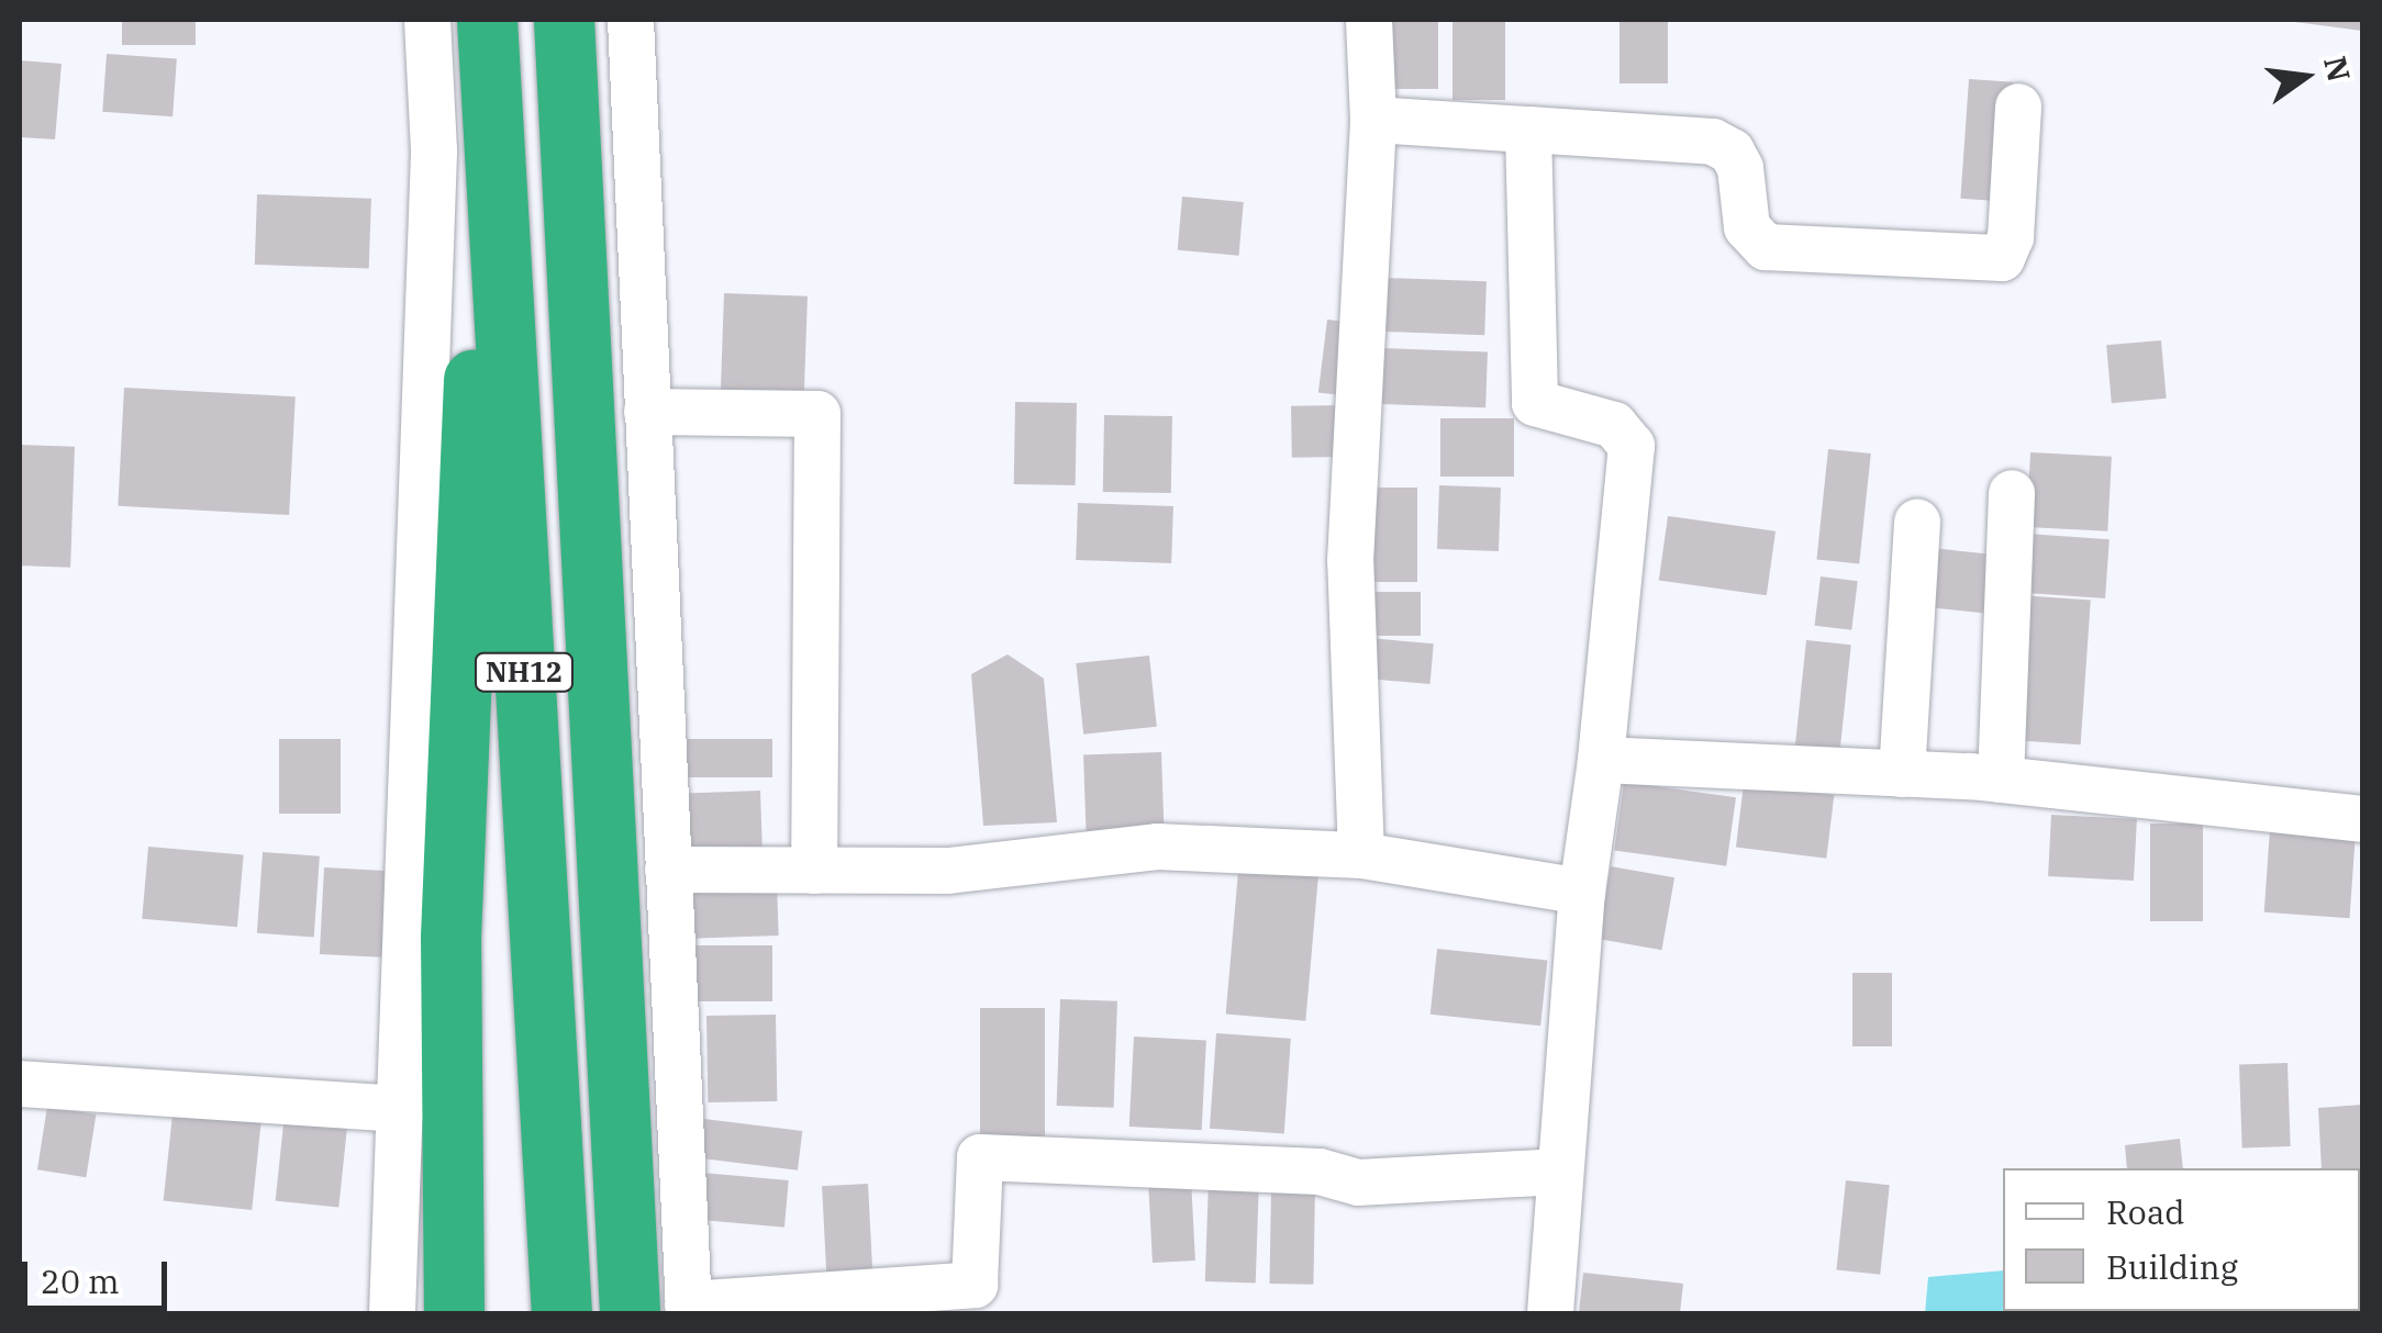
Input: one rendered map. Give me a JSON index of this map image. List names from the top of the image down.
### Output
{
  "streets": {
    "highway": ["NH12"]
  },
  "legend": ["Road", "Building"],
  "scale_bar": "20 m",
  "north": "right"
}
